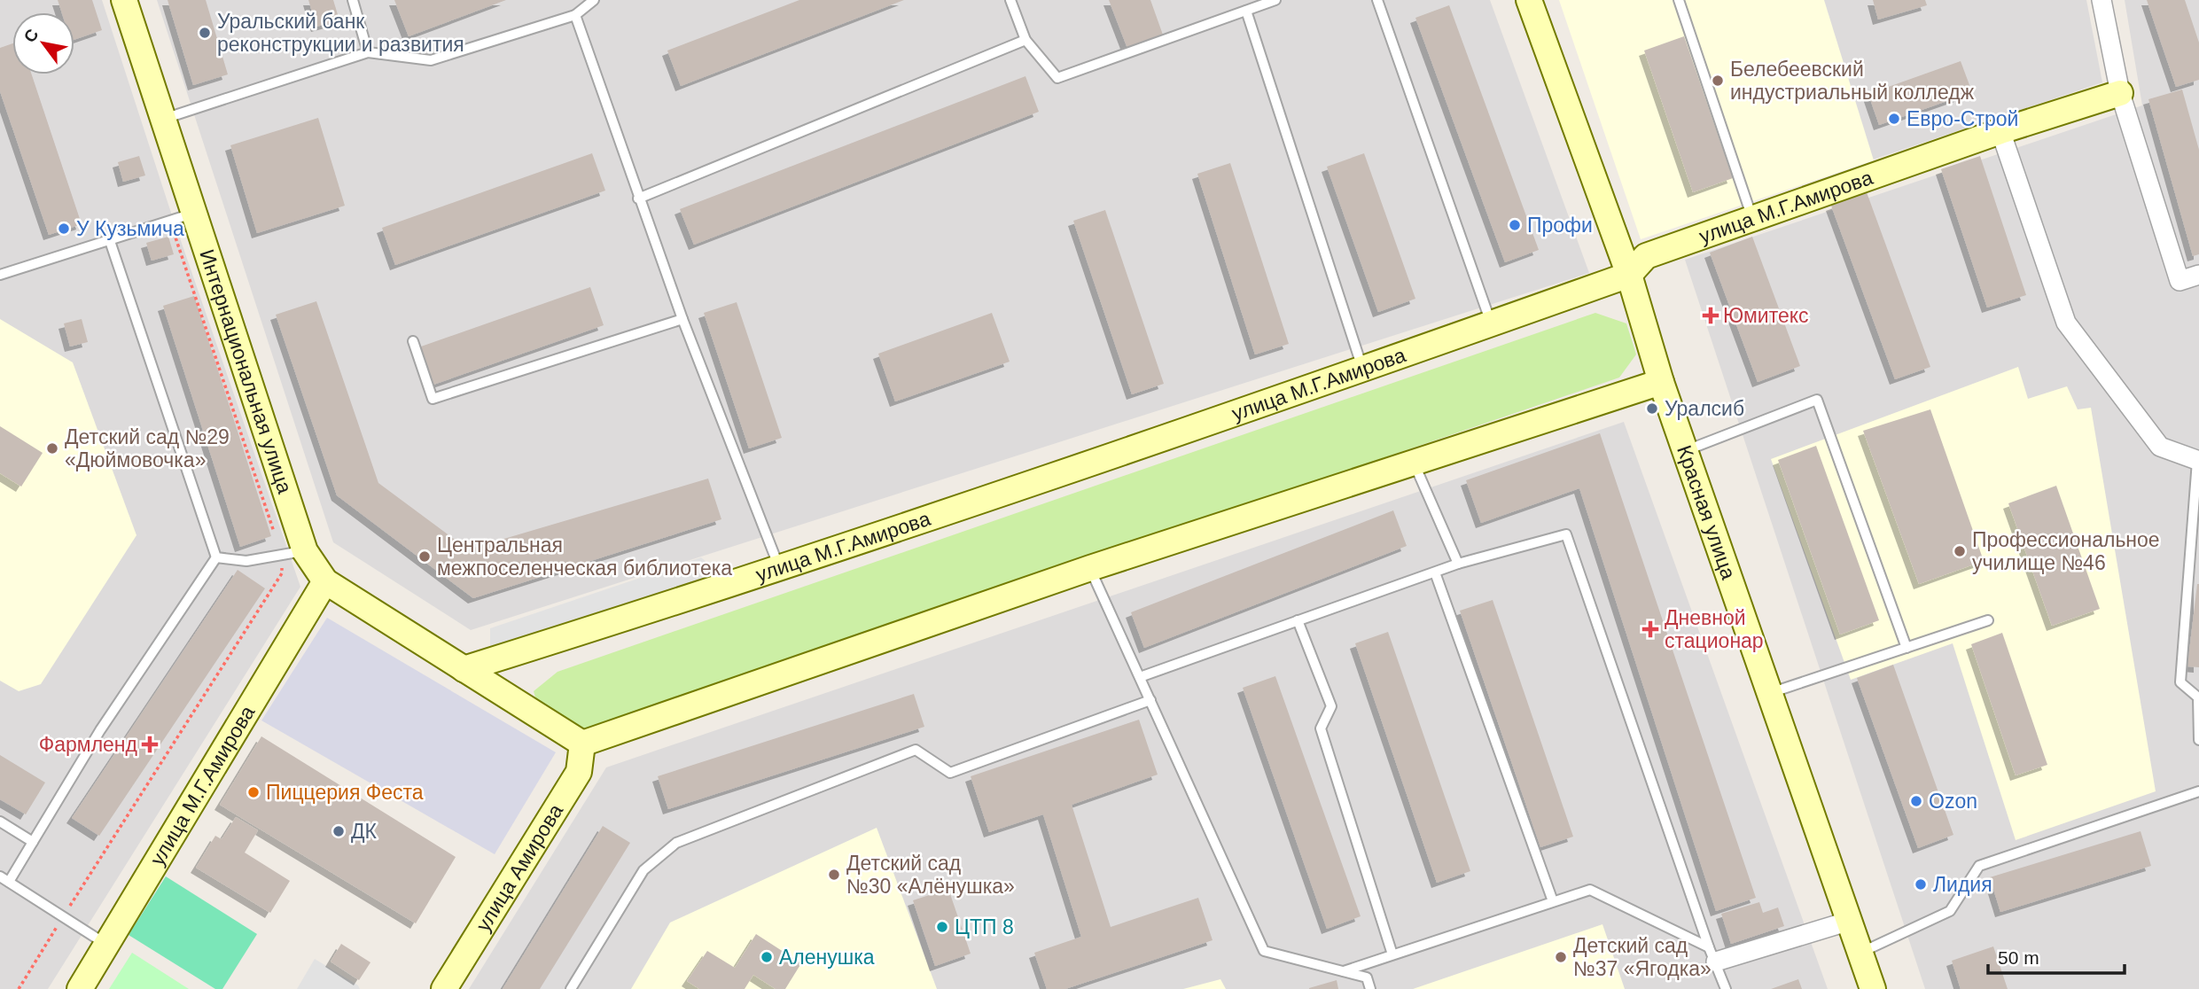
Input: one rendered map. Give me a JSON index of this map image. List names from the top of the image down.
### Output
{
  "streets": {
    "street": [
      "улица М.Г.Амирова",
      "Интернациональная улица",
      "Красная улица",
      "улица Амирова"
    ]
  },
  "crossings": [
    ["улица М.Г.Амирова", "Интернациональная улица"],
    ["улица М.Г.Амирова", "Красная улица"]
  ],
  "places": {
    "other": [
      "Уральский банк реконструкции и развития",
      "Белебеевский индустриальный колледж",
      "Евро-Строй",
      "Профи",
      "У Кузьмича",
      "Уралсиб",
      "Детский сад №29 «Дюймовочка»",
      "Профессиональное училище №46",
      "Центральная межпоселенческая библиотека",
      "Пиццерия Феста",
      "Ozon",
      "ДК",
      "Детский сад №30 «Алёнушка»",
      "Лидия",
      "ЦТП 8",
      "Аленушка",
      "Детский сад №37 «Ягодка»"
    ],
    "health": ["Юмитекс", "Дневной стационар", "Фармленд"]
  },
  "scale_bar": "50 m",
  "north": "top left"
}
